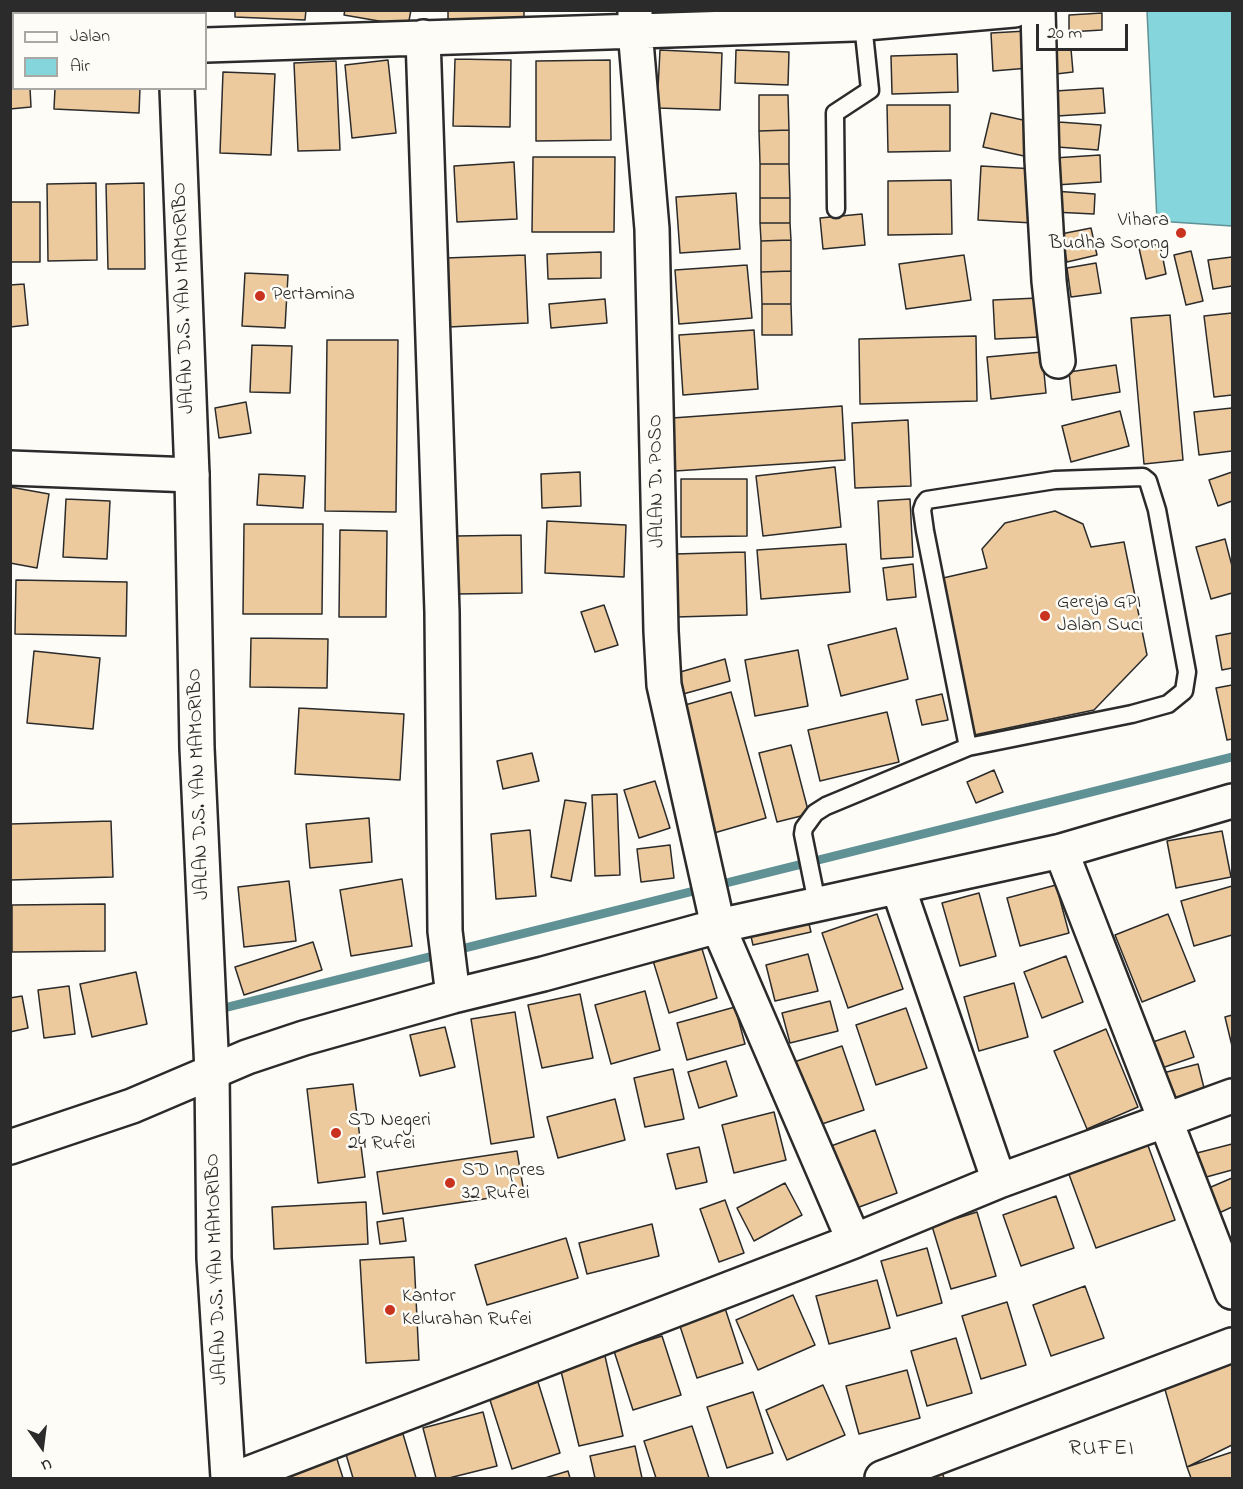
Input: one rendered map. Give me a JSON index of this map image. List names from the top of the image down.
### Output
{
  "streets": {
    "street": ["JALAN D.S. YAN MAMORIBO", "JALAN D. POSO"]
  },
  "districts": ["RUFEI"],
  "places": [
    "Vihara Budha Sorong",
    "Pertamina",
    "Gereja GPI Jalan Suci",
    "SD Negeri 24 Rufei",
    "SD Inpres 32 Rufei",
    "Kantor Kelurahan Rufei"
  ],
  "legend": ["Jalan", "Air"],
  "scale_bar": "20 m",
  "north": "bottom"
}
